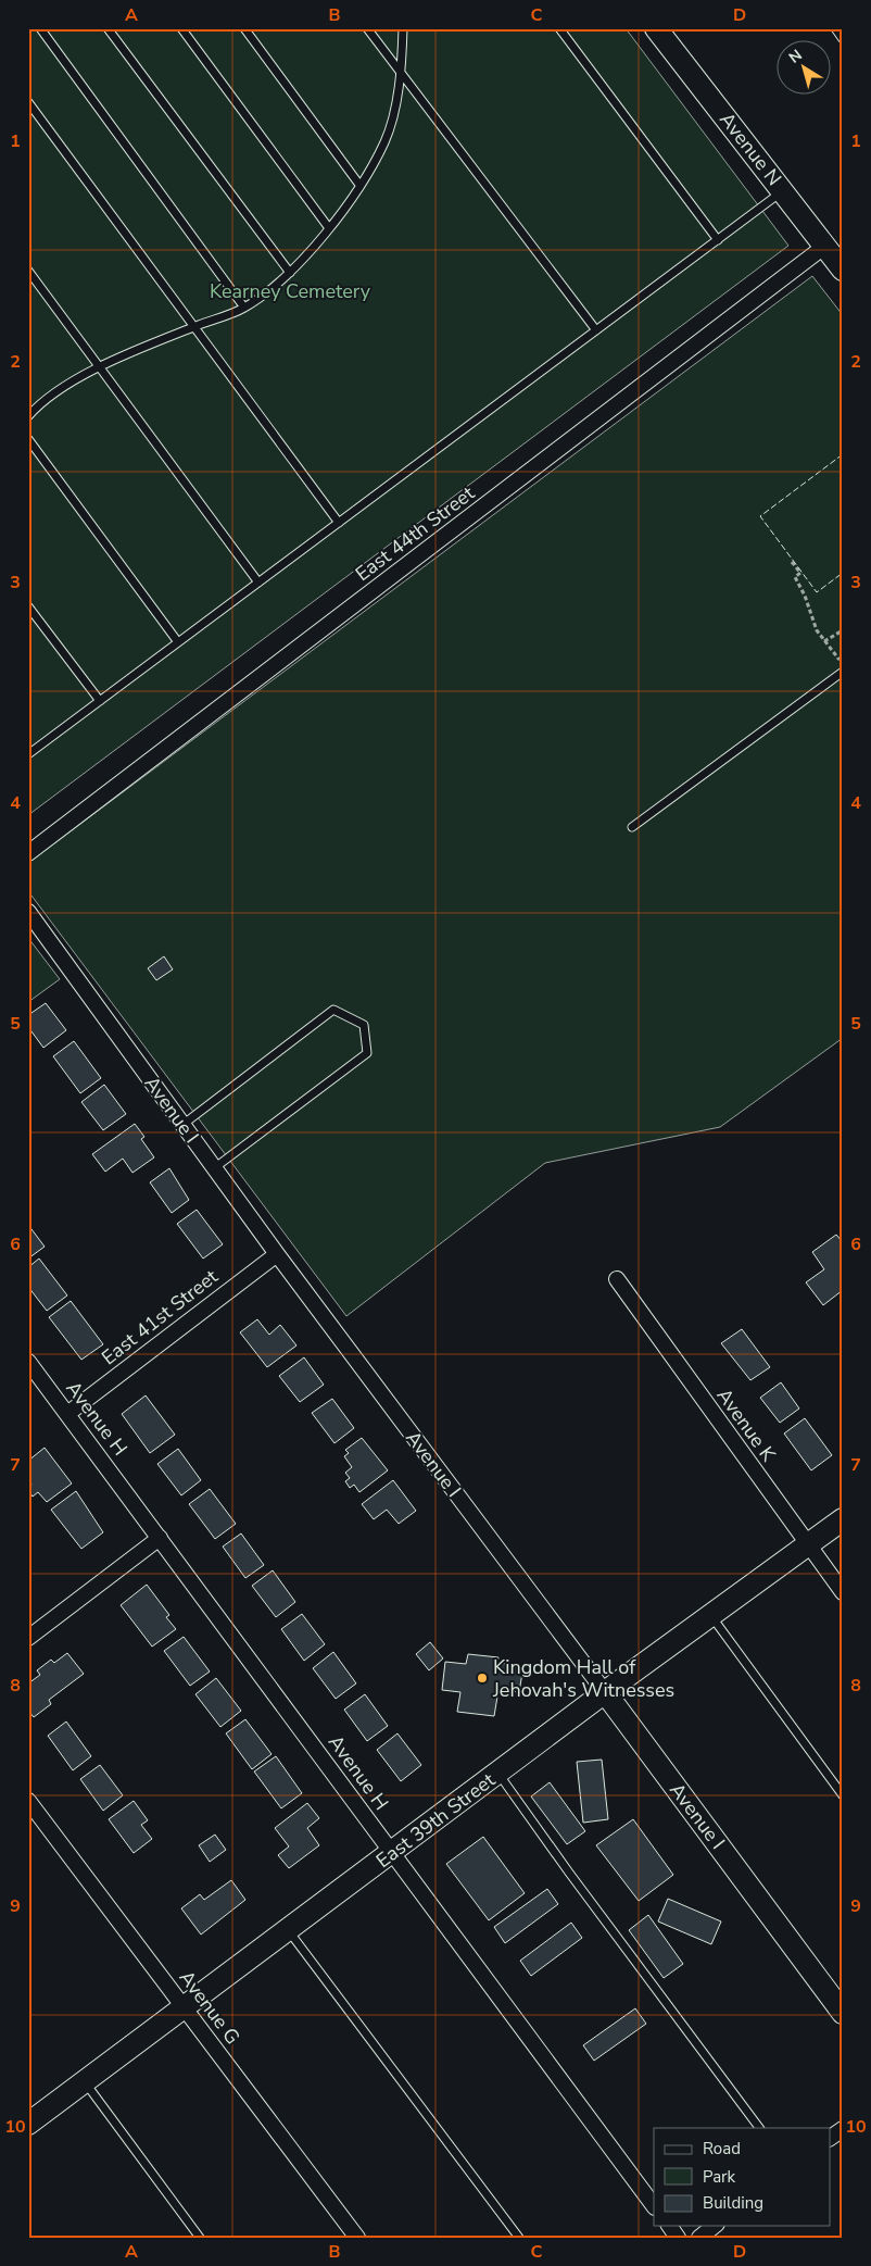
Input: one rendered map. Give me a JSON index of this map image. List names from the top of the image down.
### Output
{
  "streets": {
    "main road": ["Avenue N", "Avenue I", "East 39th Street"],
    "street": [
      "East 44th Street",
      "East 41st Street",
      "Avenue H",
      "Avenue K",
      "Avenue G"
    ]
  },
  "crossings": [
    ["Avenue N", "East 44th Street"],
    ["Avenue I", "East 41st Street"],
    ["Avenue I", "East 39th Street"],
    ["East 41st Street", "Avenue H"],
    ["Avenue H", "East 39th Street"],
    ["Avenue K", "East 39th Street"],
    ["East 39th Street", "Avenue G"]
  ],
  "parks": ["Kearney Cemetery"],
  "places": ["Kingdom Hall of Jehovah's Witnesses"],
  "legend": ["Road", "Park", "Building"],
  "north": "top left",
  "grid": {
    "columns": [
      "A",
      "B",
      "C",
      "D"
    ],
    "rows": [
      "1",
      "2",
      "3",
      "4",
      "5",
      "6",
      "7",
      "8",
      "9",
      "10"
    ]
  }
}
